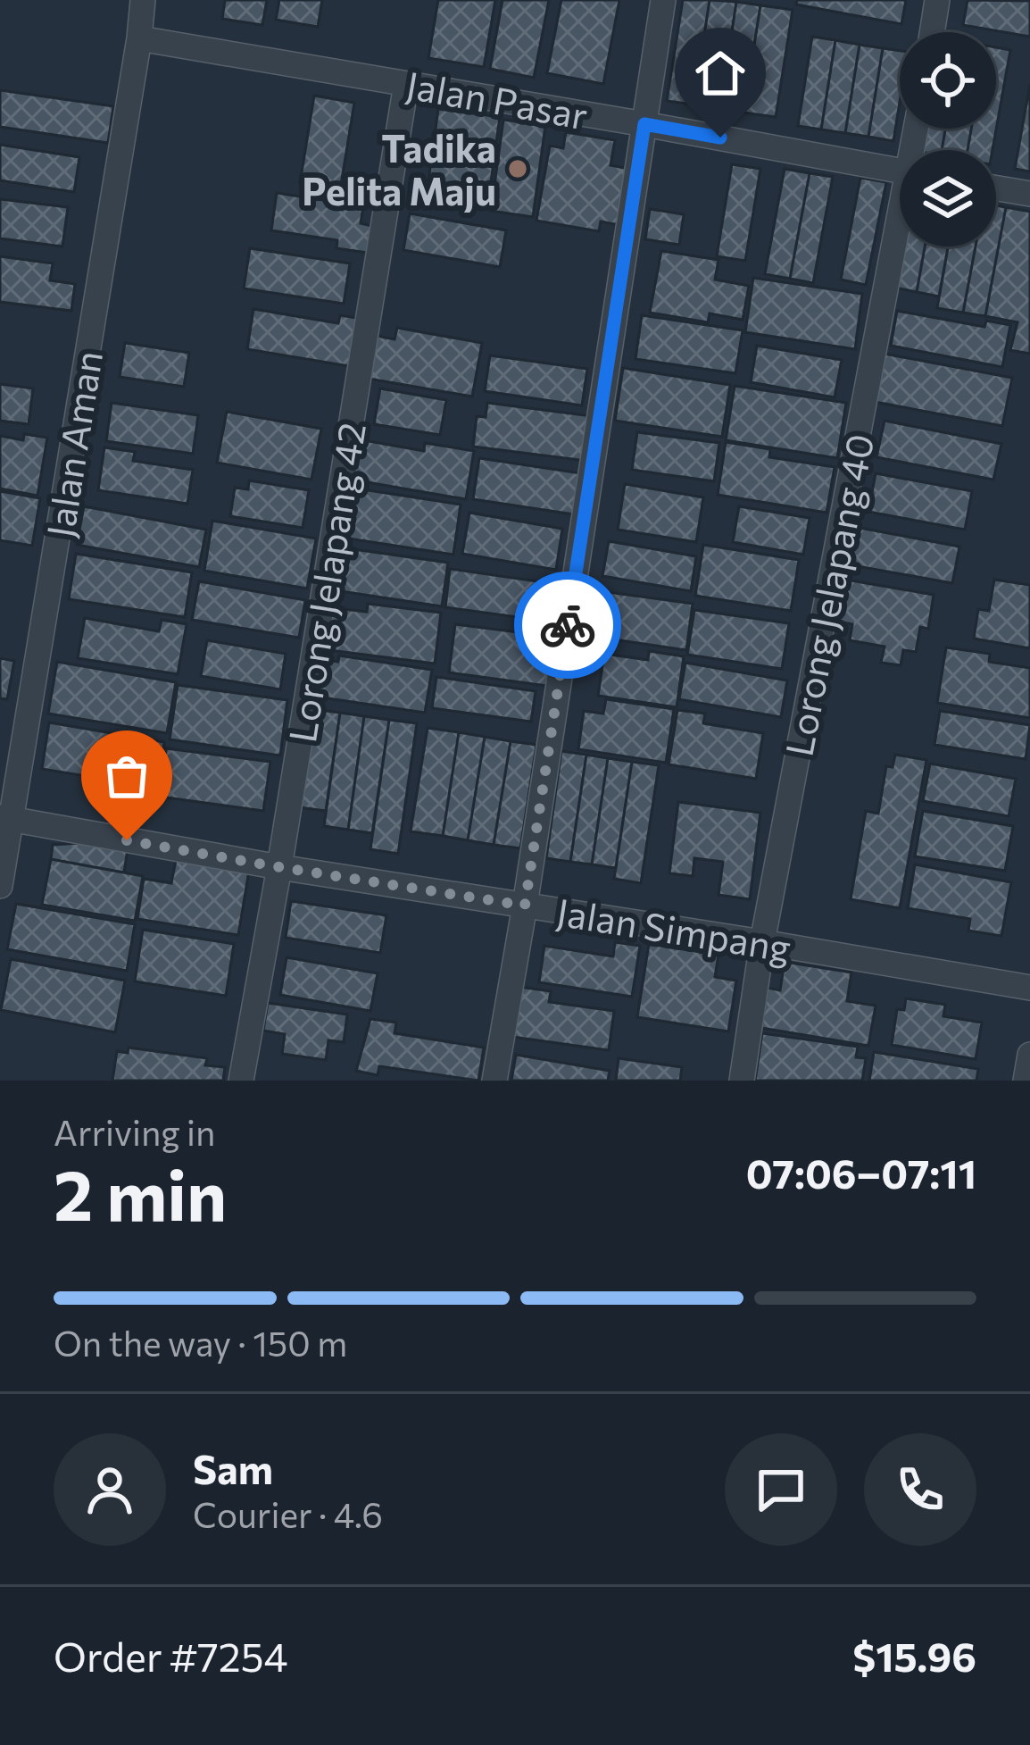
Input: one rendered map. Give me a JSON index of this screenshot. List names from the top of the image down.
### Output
{
  "streets": {
    "street": [
      "Jalan Pasar",
      "Jalan Aman",
      "Lorong Jelapang 42",
      "Lorong Jelapang 40",
      "Jalan Simpang"
    ]
  },
  "crossings": [
    ["Jalan Pasar", "Jalan Aman"],
    ["Jalan Pasar", "Lorong Jelapang 42"],
    ["Jalan Aman", "Jalan Simpang"],
    ["Lorong Jelapang 42", "Jalan Simpang"],
    ["Lorong Jelapang 40", "Jalan Simpang"]
  ],
  "places": ["Tadika Pelita Maju"],
  "page": {
    "heading": ["2 min", "Arriving in", "07:06–07:11"],
    "panel": [
      "Sam",
      "Courier · 4.6",
      "Order #7254",
      "$15.96"
    ],
    "bar": "On the way · 150 m"
  }
}
